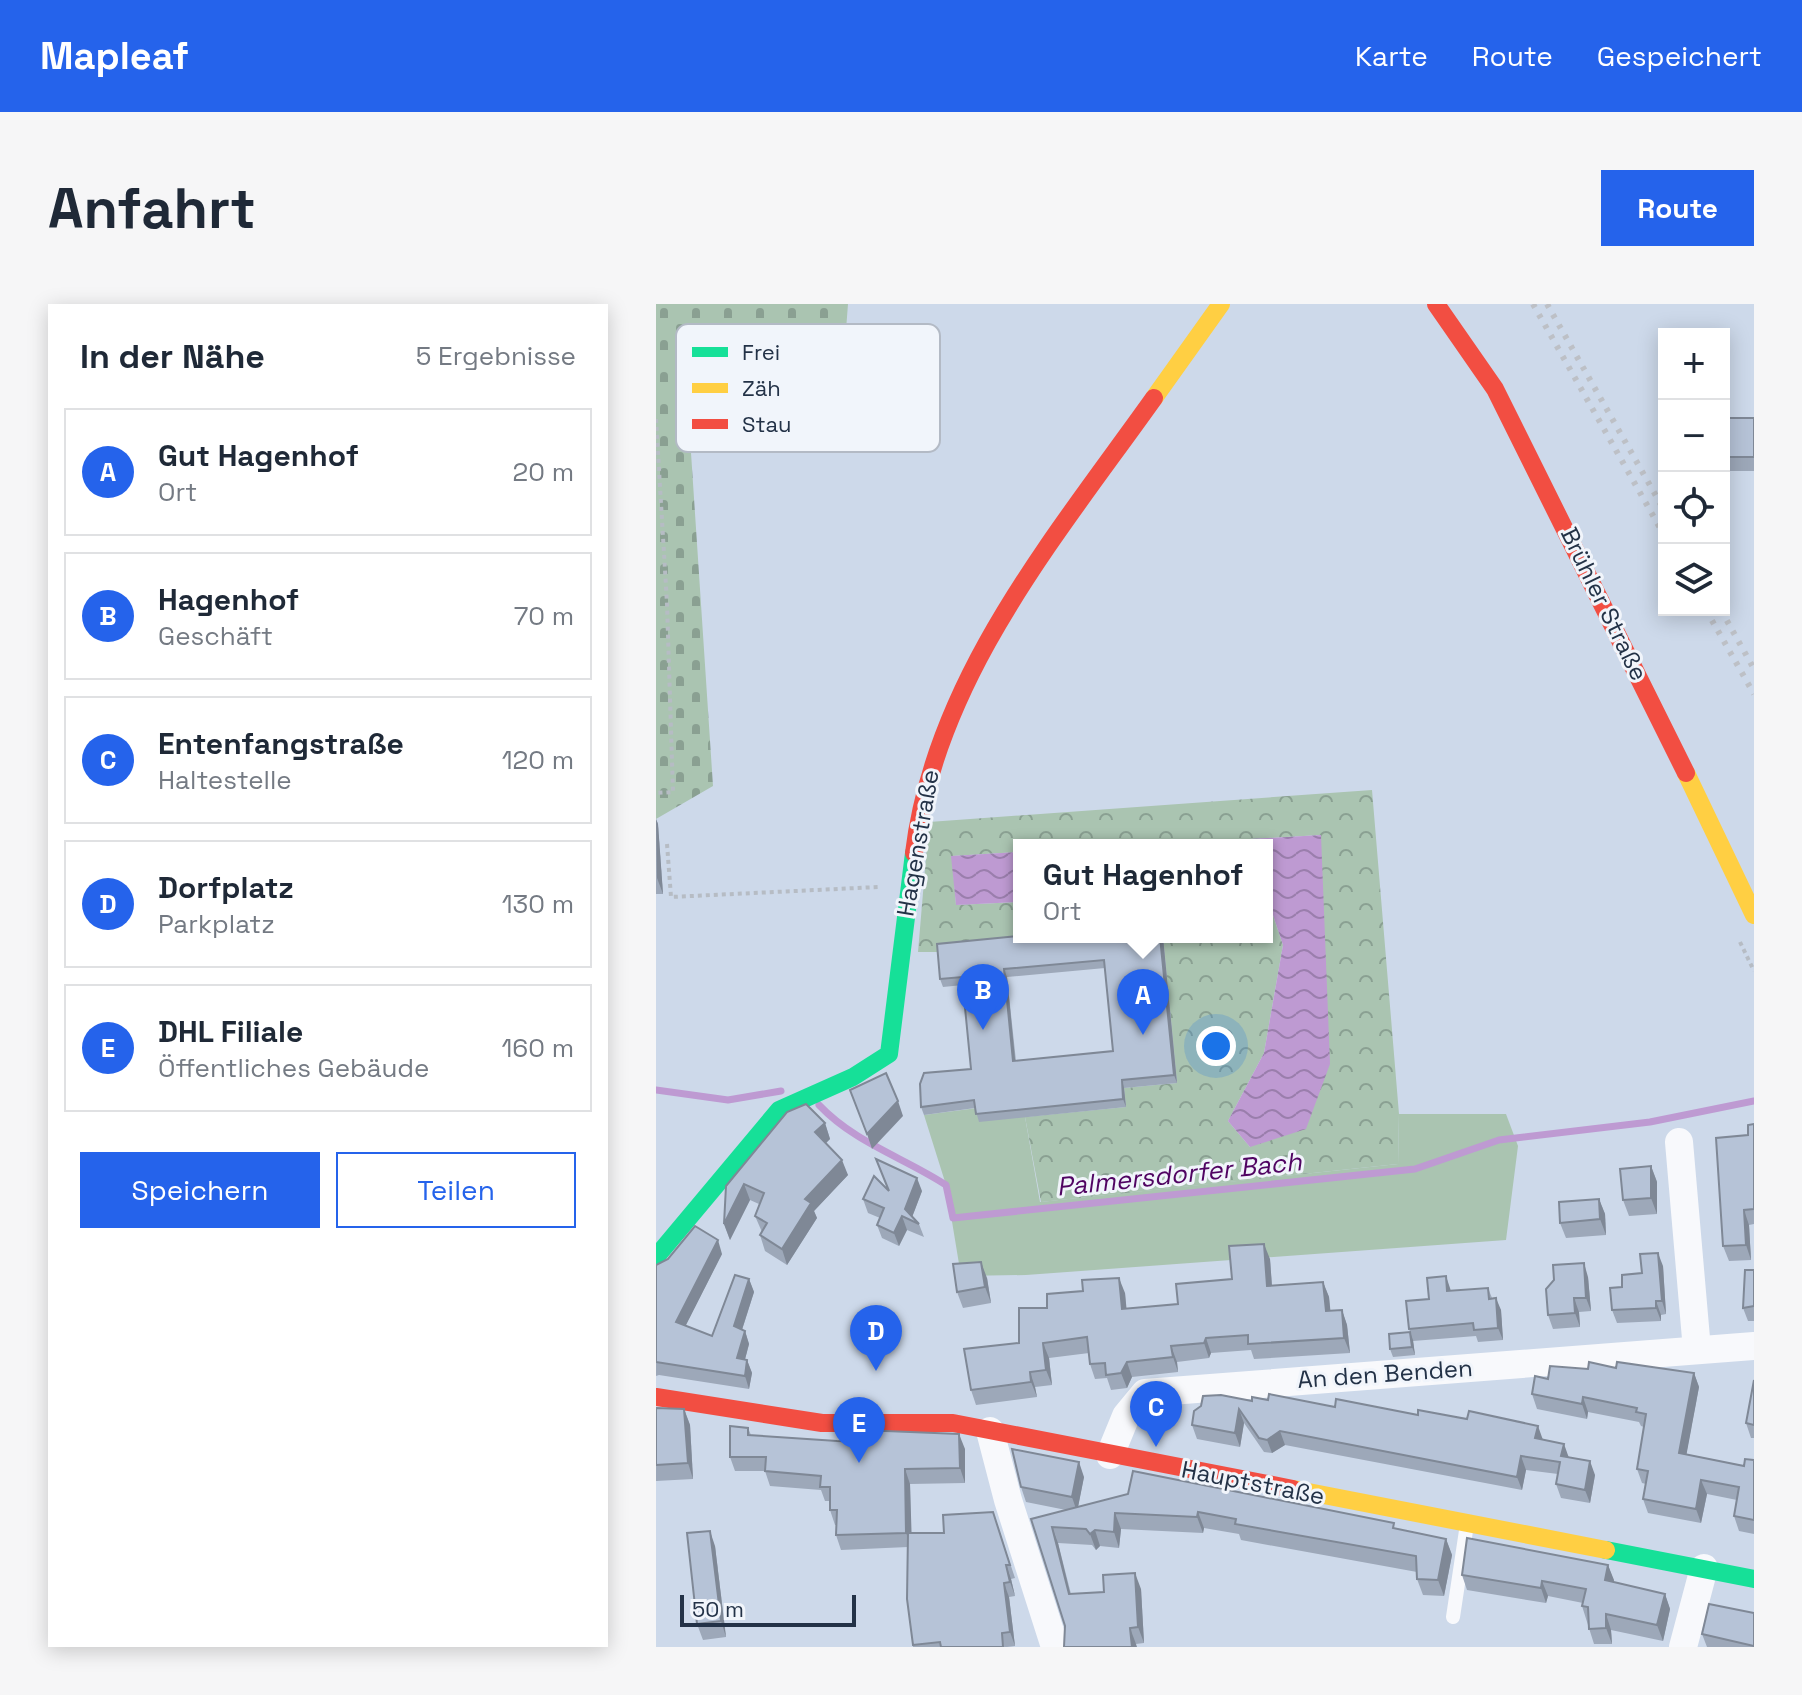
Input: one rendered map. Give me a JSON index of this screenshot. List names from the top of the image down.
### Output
{
  "streets": {
    "street": [
      "Brühler Straße",
      "Hagenstraße",
      "An den Benden",
      "Hauptstraße"
    ]
  },
  "crossings": [
    ["An den Benden", "Hauptstraße"]
  ],
  "water": ["Palmersdorfer Bach"],
  "legend": ["Frei", "Zäh", "Stau"],
  "scale_bar": "50 m",
  "page": {
    "header": "Mapleaf",
    "nav": ["Karte", "Route", "Gespeichert"],
    "buttons": [
      "Route",
      ["Speichern", "Teilen"]
    ],
    "title": "Anfahrt",
    "heading": ["In der Nähe", "5 Ergebnisse"],
    "map_buttons": ["+", "−"],
    "list": [
      {
        "mark": "A",
        "name": "Gut Hagenhof",
        "note": "Ort",
        "value": "20 m"
      },
      {
        "mark": "B",
        "name": "Hagenhof",
        "note": "Geschäft",
        "value": "70 m"
      },
      {
        "mark": "C",
        "name": "Entenfangstraße",
        "note": "Haltestelle",
        "value": "120 m"
      },
      {
        "mark": "D",
        "name": "Dorfplatz",
        "note": "Parkplatz",
        "value": "130 m"
      },
      {
        "mark": "E",
        "name": "DHL Filiale",
        "note": "Öffentliches Gebäude",
        "value": "160 m"
      }
    ],
    "popup": ["Gut Hagenhof", "Ort"],
    "pins": [
      "B",
      "A",
      "D",
      "C",
      "E"
    ],
    "scale": "50 m"
  }
}
